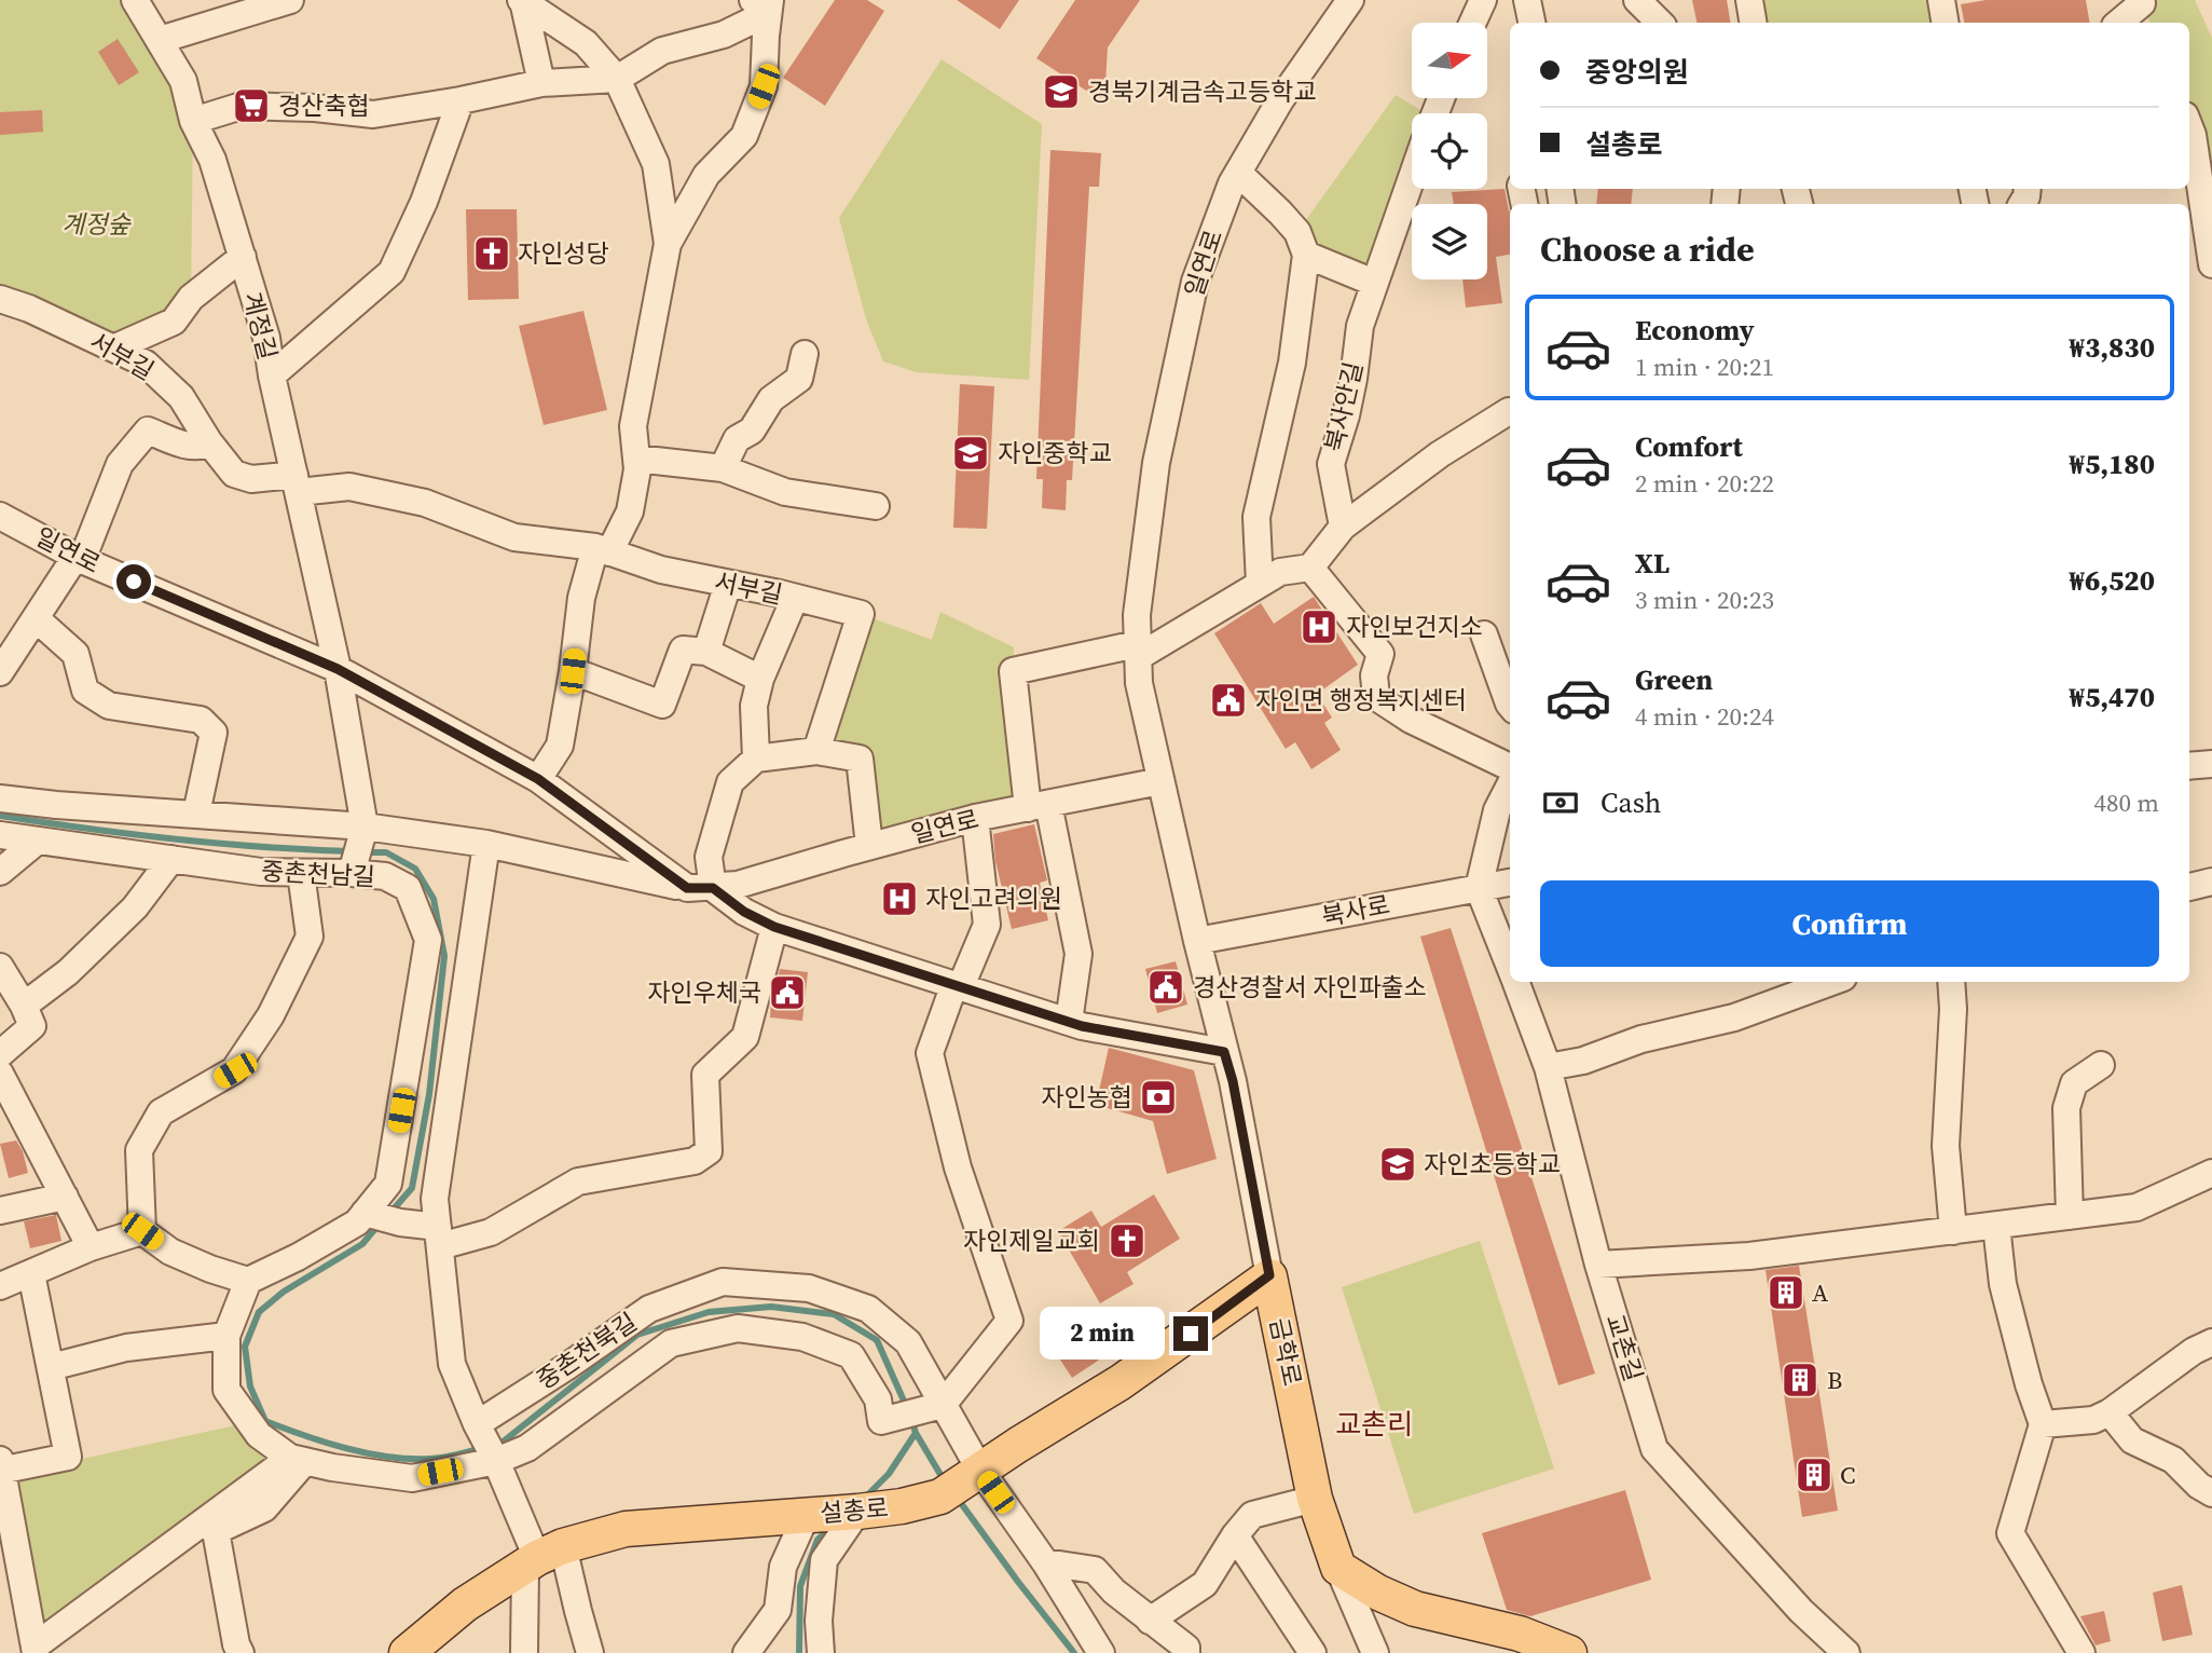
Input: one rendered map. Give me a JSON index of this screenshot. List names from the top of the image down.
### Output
{
  "streets": {
    "main road": ["금학로", "설총로"],
    "street": [
      "일연로",
      "계정길",
      "서부길",
      "북사안길",
      "중촌천남길",
      "북사로",
      "교촌길",
      "중촌천북길"
    ]
  },
  "crossings": [
    ["일연로", "계정길"],
    ["일연로", "금학로"],
    ["계정길", "서부길"],
    ["북사로", "교촌길"],
    ["북사로", "금학로"],
    ["중촌천북길", "설총로"],
    ["금학로", "설총로"]
  ],
  "districts": ["교촌리"],
  "parks": ["계정숲"],
  "places": {
    "school or university": ["경북기계금속고등학교", "자인중학교", "자인초등학교"],
    "supermarket": ["경산축협"],
    "church": ["자인성당", "자인제일교회"],
    "hospital": ["자인보건지소", "자인고려의원"],
    "public building": ["자인면 행정복지센터", "경산경찰서 자인파출소", "자인우체국"],
    "bank": ["자인농협"],
    "building": ["A", "B", "C"]
  },
  "north": "right",
  "page": {
    "banner": ["중앙의원", "설총로"],
    "heading": "Choose a ride",
    "list": [
      {
        "name": "Economy",
        "note": "1 min · 20:21",
        "value": "₩3,830"
      },
      {
        "name": "Comfort",
        "note": "2 min · 20:22",
        "value": "₩5,180"
      },
      {
        "name": "XL",
        "note": "3 min · 20:23",
        "value": "₩6,520"
      },
      {
        "name": "Green",
        "note": "4 min · 20:24",
        "value": "₩5,470"
      }
    ],
    "pay": ["Cash", "480 m"],
    "buttons": "Confirm",
    "bubble": "2 min"
  }
}
